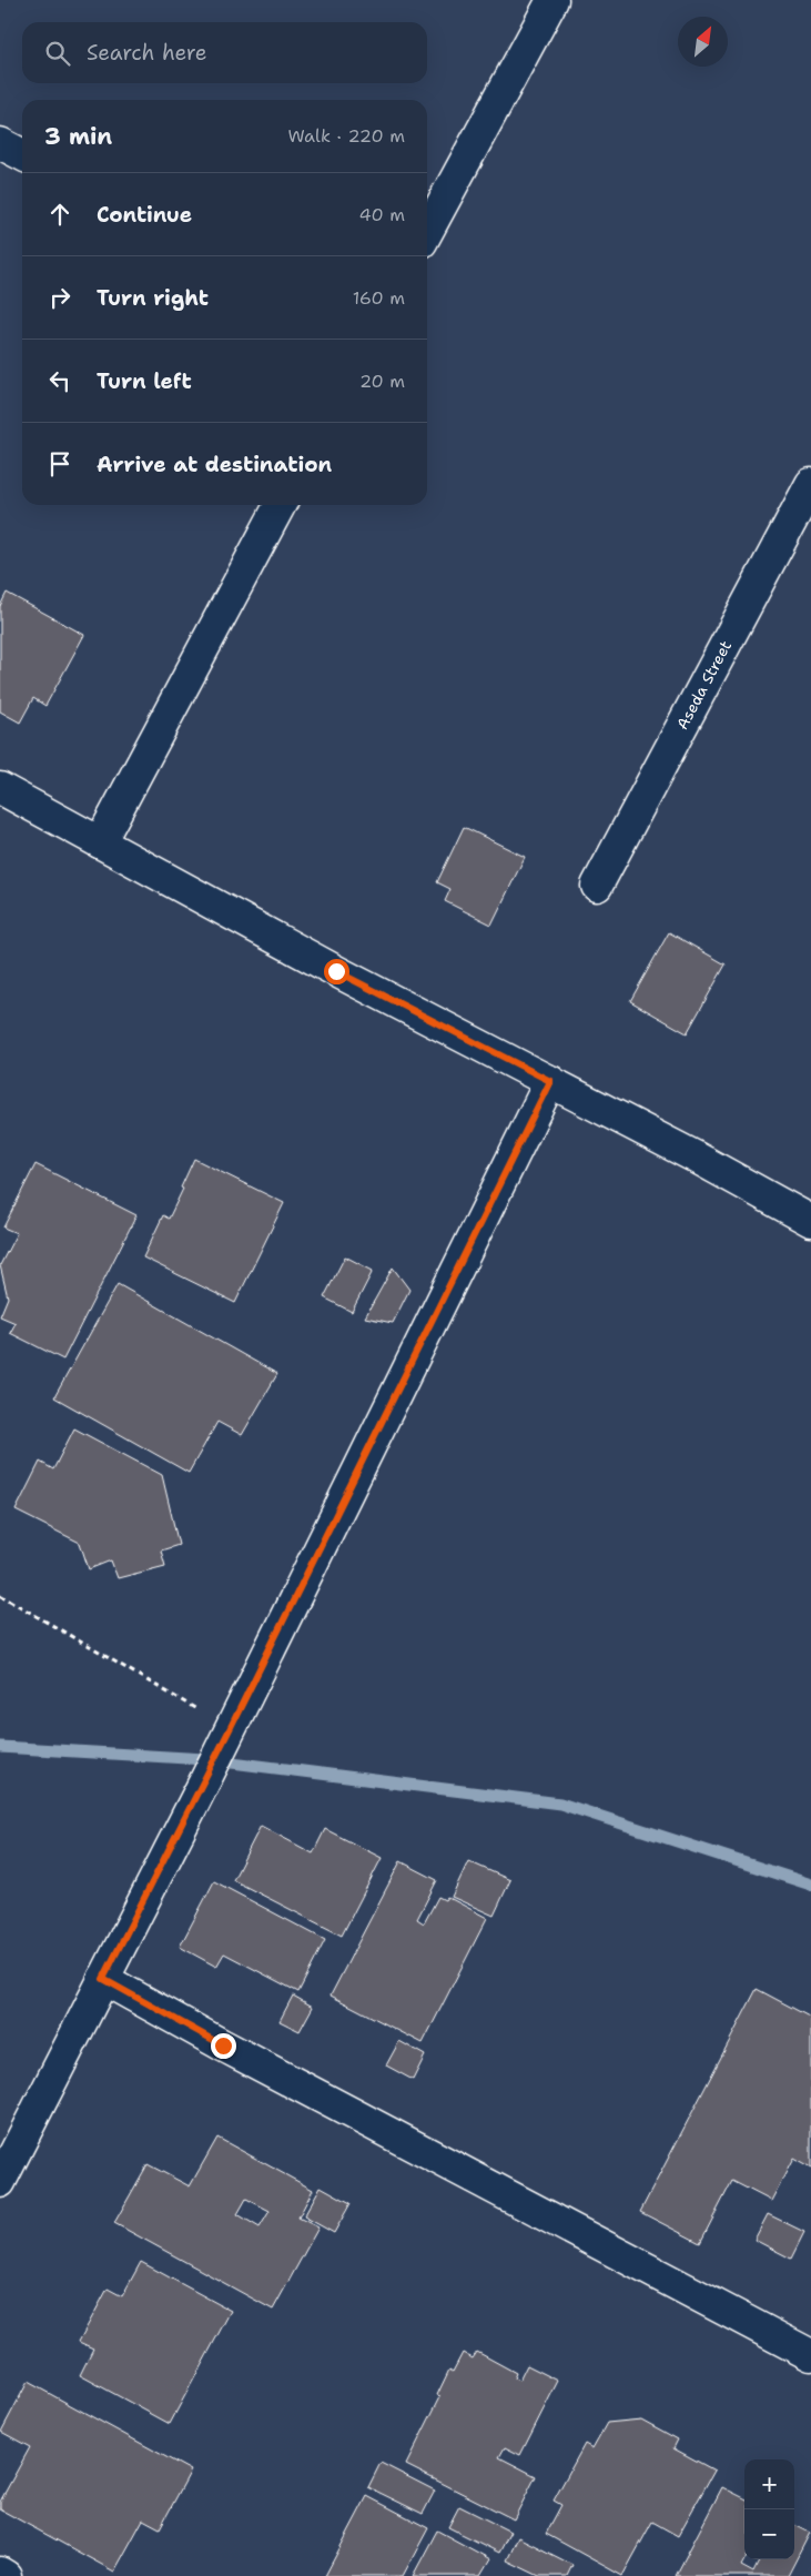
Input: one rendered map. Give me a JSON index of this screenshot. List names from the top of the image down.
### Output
{
  "streets": {
    "street": ["Aseda Street"]
  },
  "north": "top right",
  "page": {
    "search": "Search here",
    "heading": ["3 min", "Walk · 220 m"],
    "list": [
      ["Continue", "40 m"],
      ["Turn right", "160 m"],
      ["Turn left", "20 m"],
      "Arrive at destination"
    ],
    "map_buttons": ["+", "−"]
  }
}
